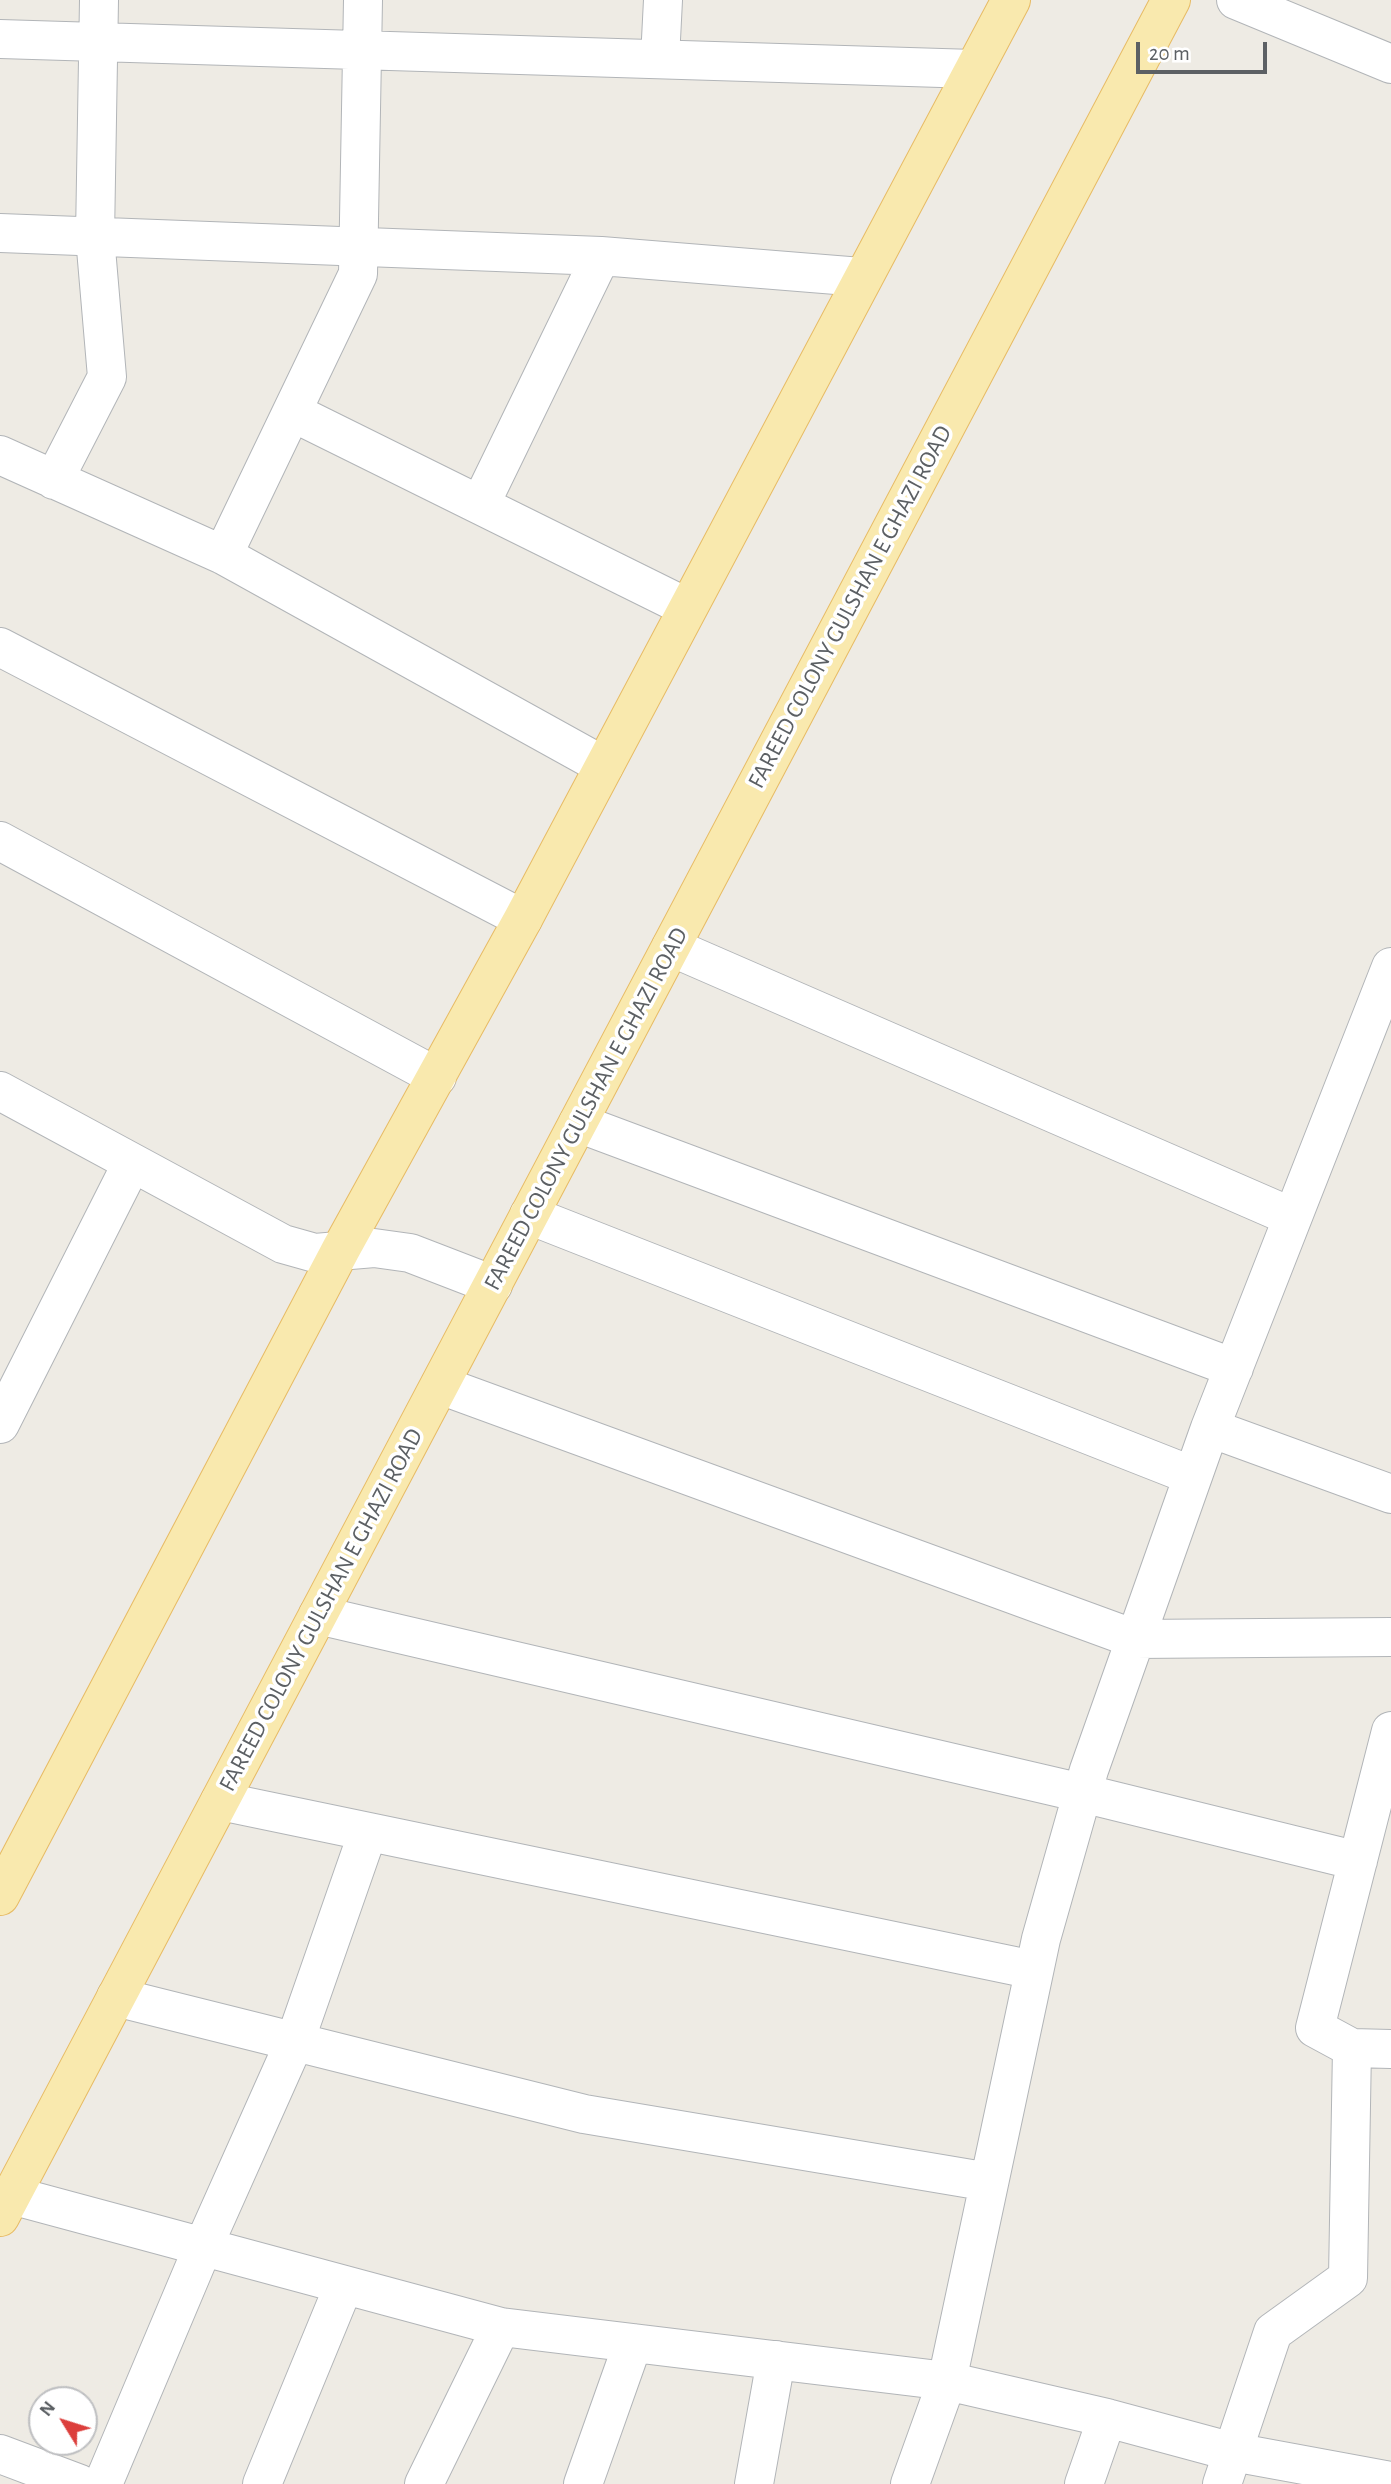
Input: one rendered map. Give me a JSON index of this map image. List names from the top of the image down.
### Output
{
  "streets": {
    "main road": ["FAREED COLONY GULSHAN E GHAZI ROAD"]
  },
  "scale_bar": "20 m",
  "north": "top left"
}
